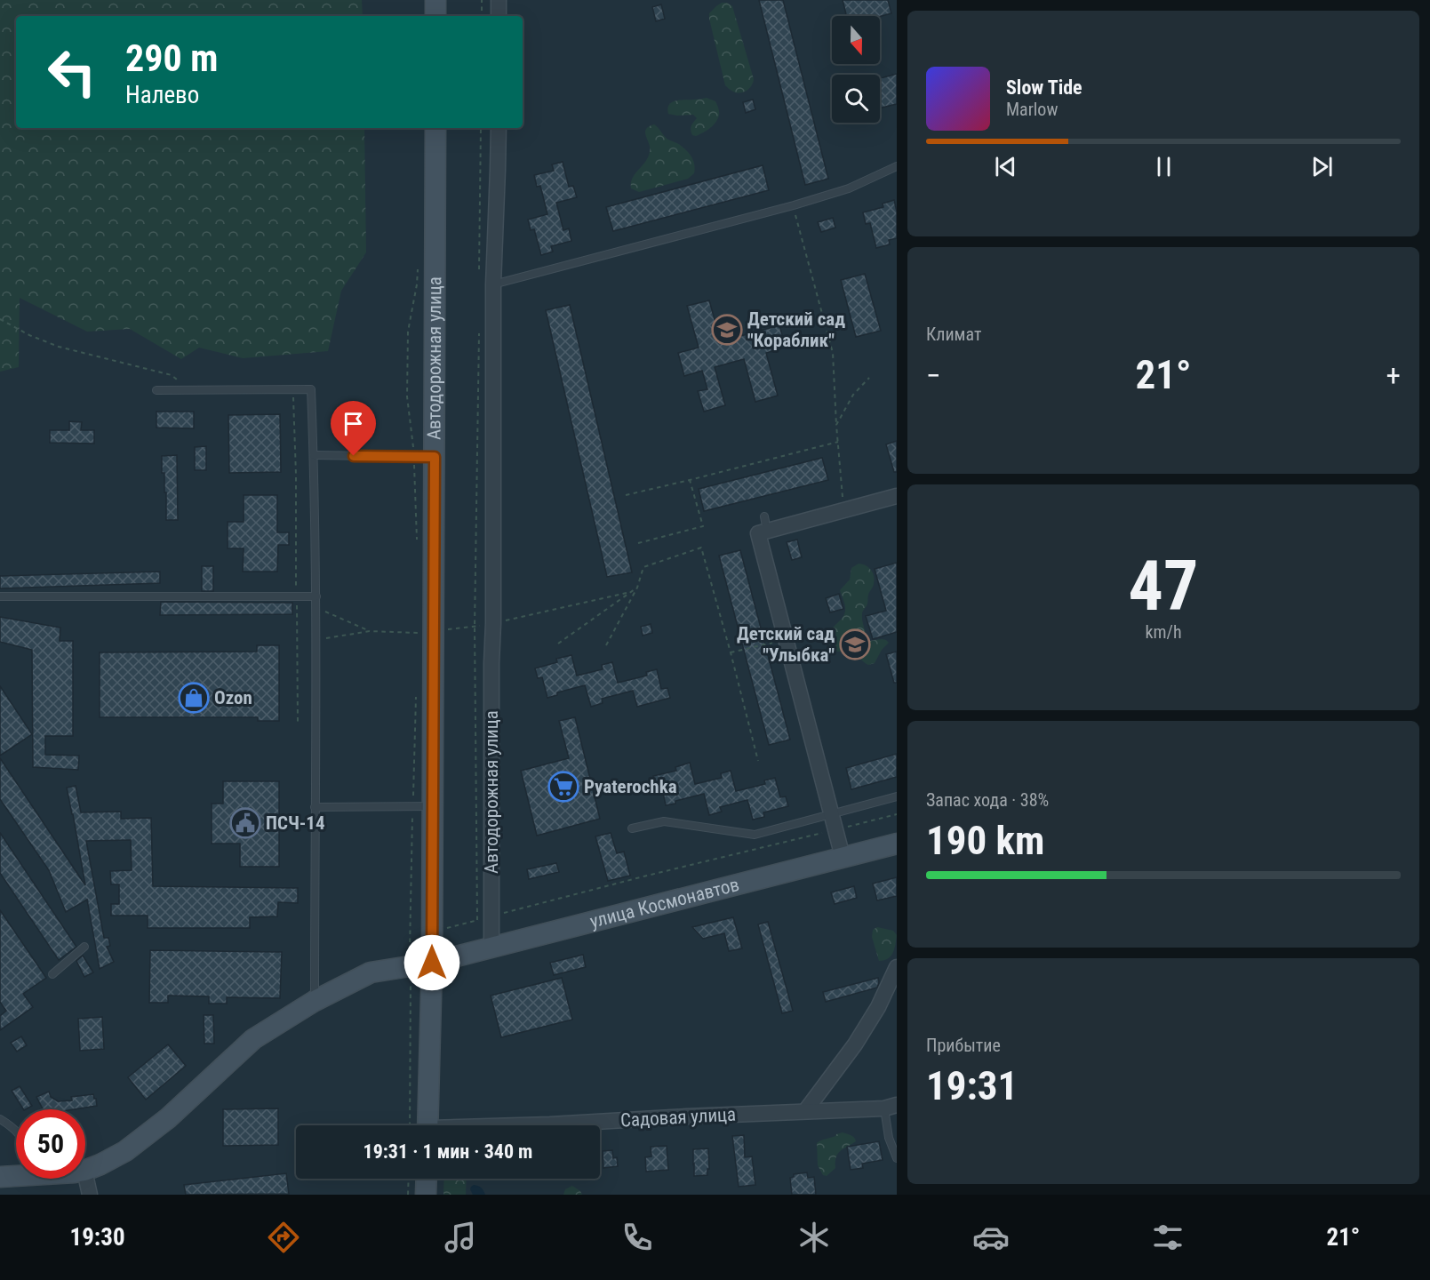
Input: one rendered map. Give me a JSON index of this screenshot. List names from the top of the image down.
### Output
{
  "streets": {
    "main road": ["Автодорожная улица", "улица Космонавтов"],
    "street": ["Садовая улица"]
  },
  "crossings": [
    ["Автодорожная улица", "улица Космонавтов"]
  ],
  "places": {
    "school or university": ["Детский сад \"Кораблик\"", "Детский сад \"Улыбка\""],
    "shop": ["Ozon"],
    "supermarket": ["Pyaterochka"],
    "public building": ["ПСЧ-14"]
  },
  "north": "bottom",
  "page": {
    "turn": ["290 m", "Налево"],
    "song": ["Slow Tide", "Marlow"],
    "tile": [
      "Климат",
      ["47", "km/h"],
      ["Запас хода · 38%", "190 km"],
      ["Прибытие", "19:31"]
    ],
    "heat": ["−", "21°", "+"],
    "limit": "50",
    "trip": "19:31 · 1 мин · 340 m",
    "tabs": ["19:30", "21°"]
  }
}
